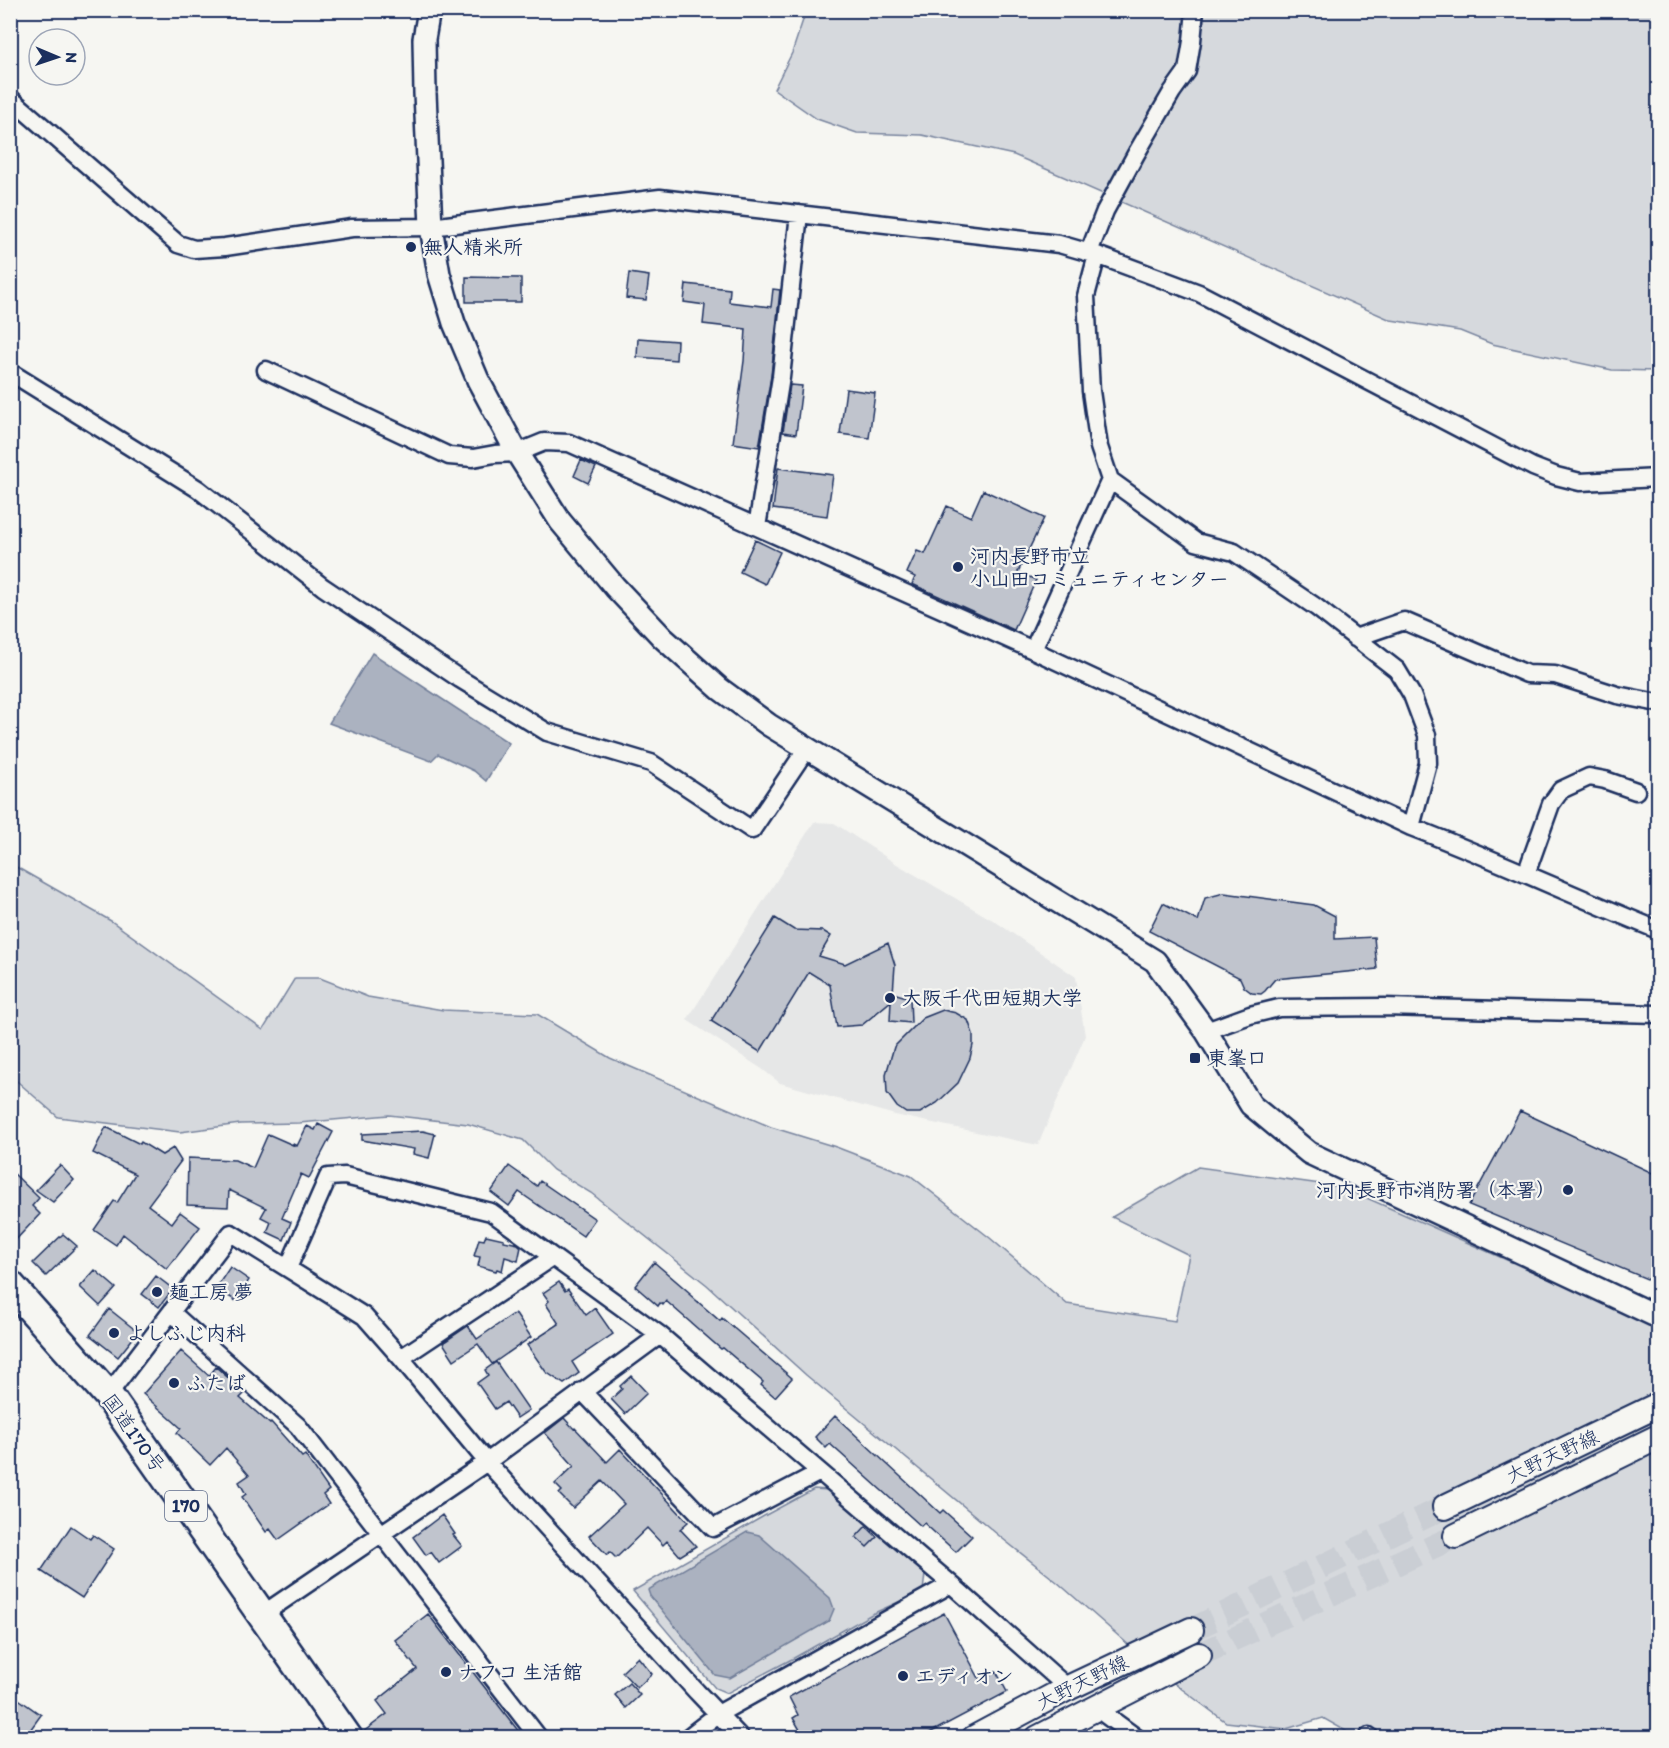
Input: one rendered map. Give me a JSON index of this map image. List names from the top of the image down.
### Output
{
  "streets": {
    "highway": ["国道170号", "170"],
    "main road": ["大野天野線"]
  },
  "places": {
    "other": [
      "無人精米所",
      "河内長野市立 小山田コミュニティセンター",
      "大阪千代田短期大学",
      "河内長野市消防署（本署）",
      "麺工房 夢",
      "よしふじ内科",
      "ふたば",
      "ナフコ 生活館",
      "エディオン"
    ],
    "transit": ["東峯口"]
  },
  "north": "right"
}
